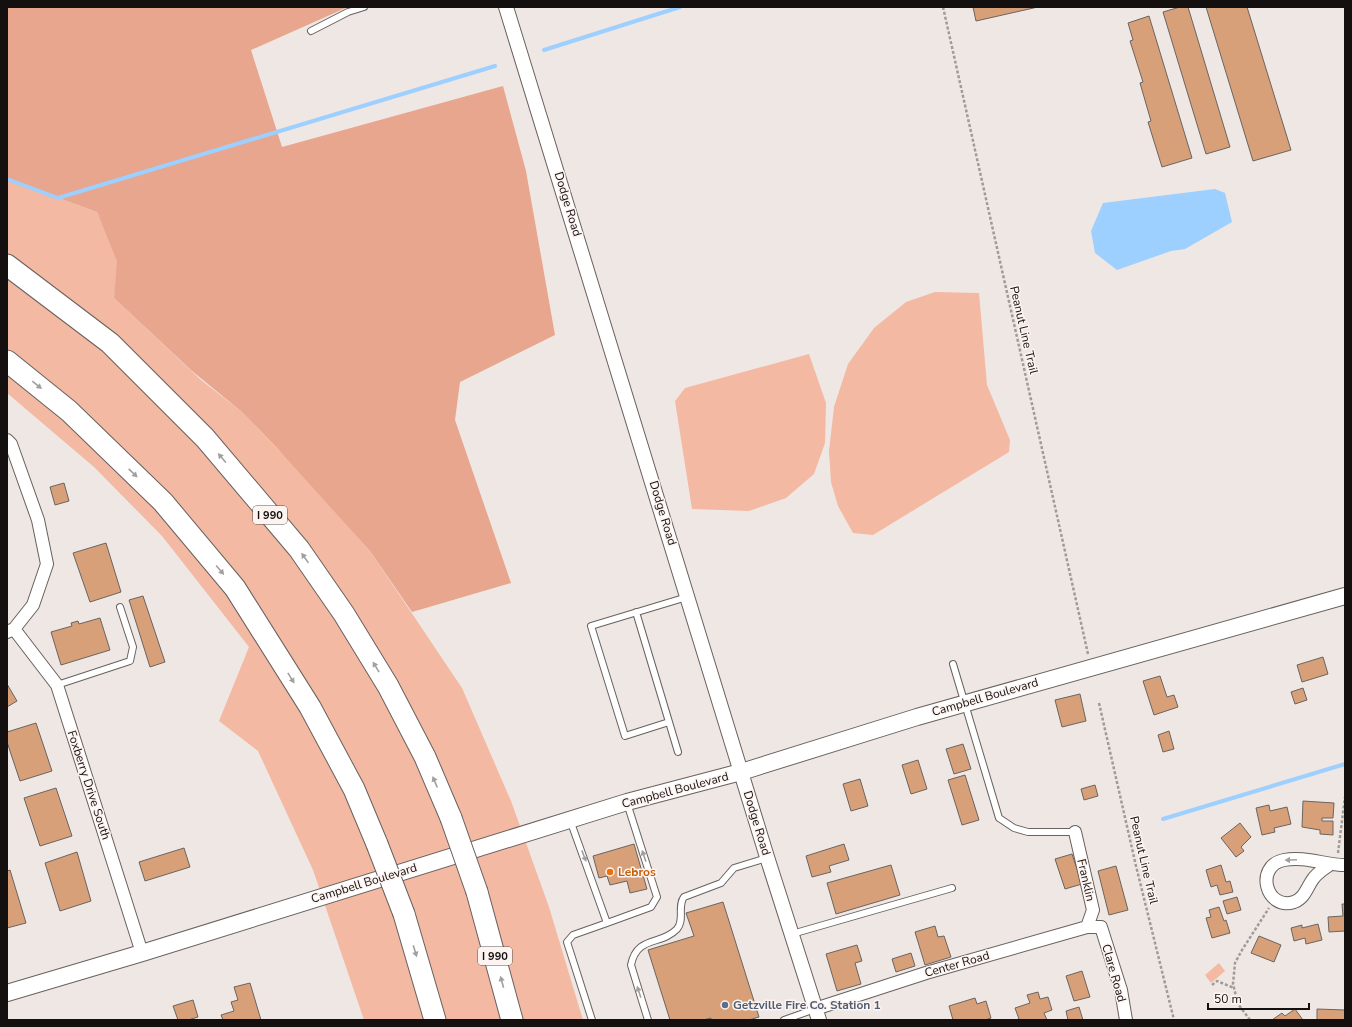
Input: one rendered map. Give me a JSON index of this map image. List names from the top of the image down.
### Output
{
  "streets": {
    "highway": ["I 990"],
    "main road": ["Campbell Boulevard"],
    "street": [
      "Dodge Road",
      "Foxberry Drive South",
      "Franklin",
      "Center Road",
      "Clare Road"
    ],
    "path": ["Peanut Line Trail"]
  },
  "crossings": [
    ["Dodge Road", "Campbell Boulevard"],
    ["Dodge Road", "Center Road"],
    ["Campbell Boulevard", "Foxberry Drive South"],
    ["Franklin", "Center Road"],
    ["Center Road", "Clare Road"]
  ],
  "places": ["Lebros", "Getzville Fire Co. Station 1"],
  "scale_bar": "50 m"
}
